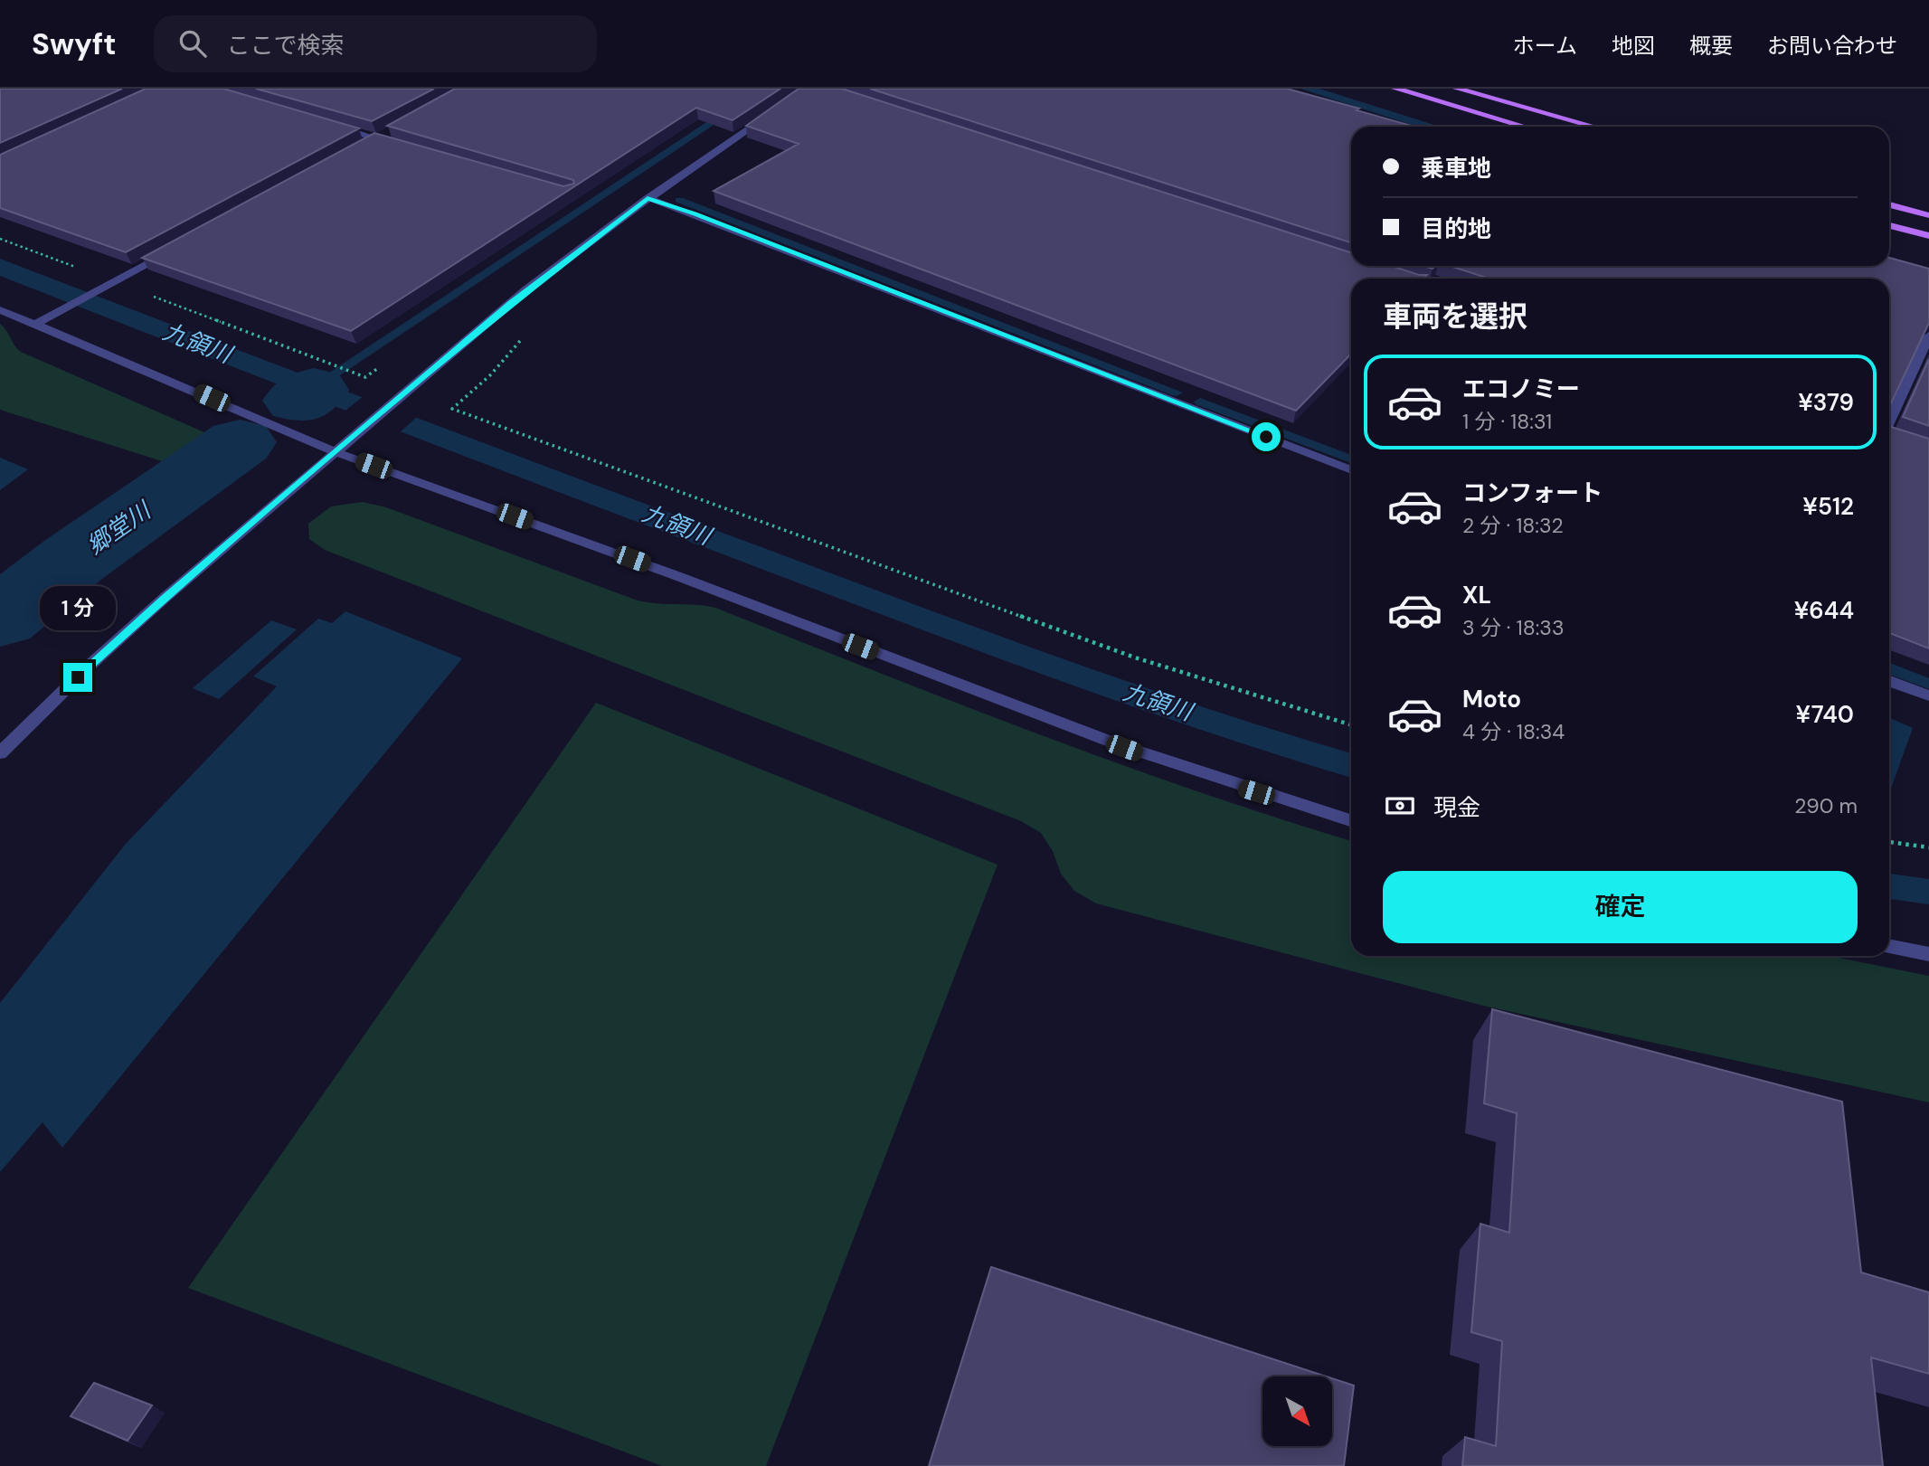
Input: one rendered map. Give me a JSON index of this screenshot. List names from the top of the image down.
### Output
{
  "water": ["九領川", "郷堂川"],
  "north": "bottom right",
  "page": {
    "header": "Swyft",
    "search": "ここで検索",
    "nav": [
      "ホーム",
      "地図",
      "概要",
      "お問い合わせ"
    ],
    "banner": ["乗車地", "目的地"],
    "heading": "車両を選択",
    "list": [
      {
        "name": "エコノミー",
        "note": "1 分 · 18:31",
        "value": "¥379"
      },
      {
        "name": "コンフォート",
        "note": "2 分 · 18:32",
        "value": "¥512"
      },
      {
        "name": "XL",
        "note": "3 分 · 18:33",
        "value": "¥644"
      },
      {
        "name": "Moto",
        "note": "4 分 · 18:34",
        "value": "¥740"
      }
    ],
    "bubble": "1 分",
    "pay": ["現金", "290 m"],
    "buttons": "確定"
  }
}
